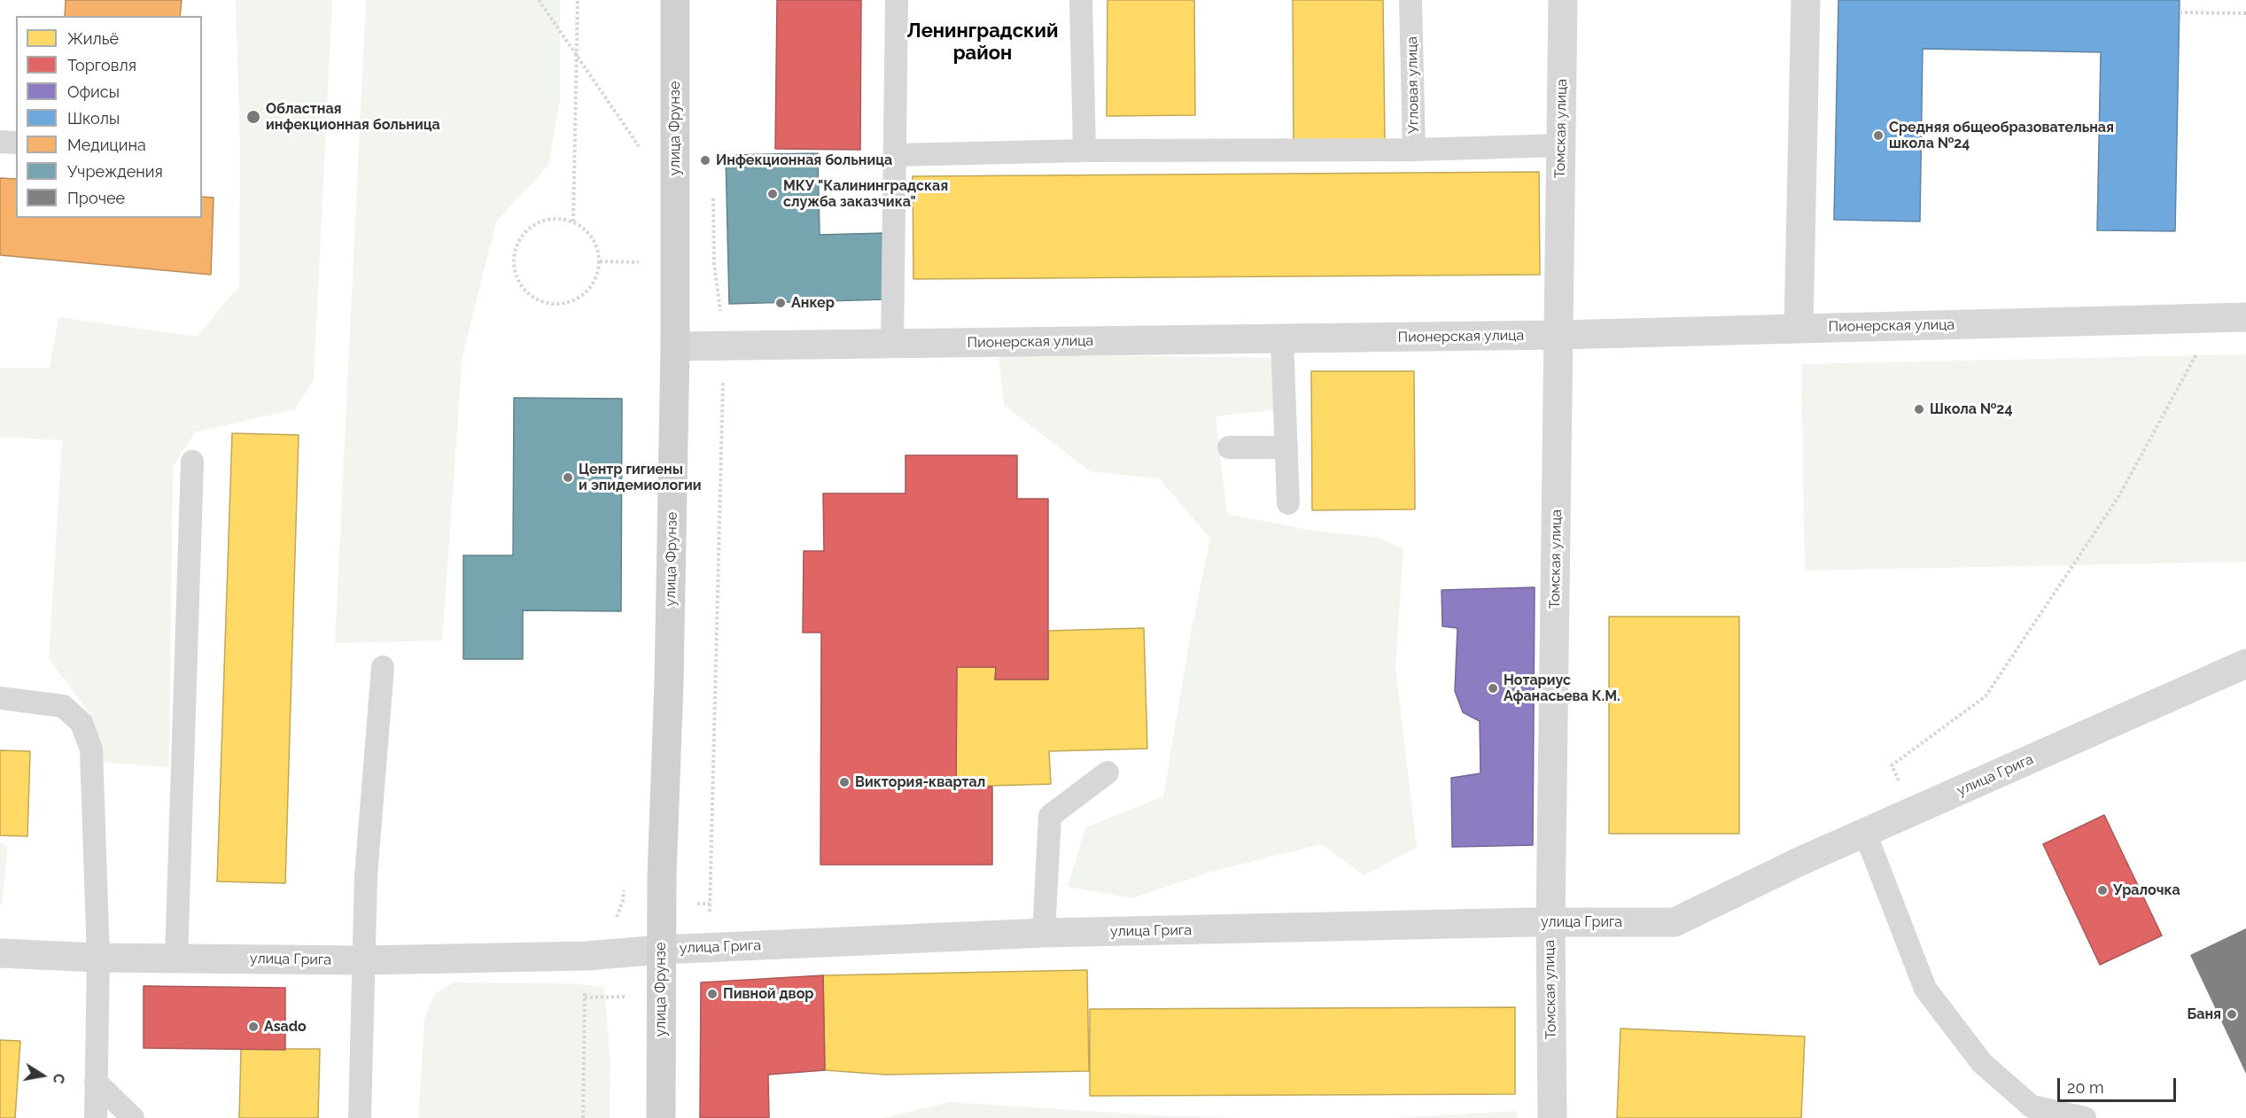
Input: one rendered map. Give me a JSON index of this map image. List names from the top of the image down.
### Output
{
  "streets": {
    "main road": ["улица Фрунзе"],
    "street": ["Томская улица", "Пионерская улица", "улица Грига"],
    "lane": ["Угловая улица"]
  },
  "crossings": [
    ["Угловая улица", "Томская улица"],
    ["улица Фрунзе", "Пионерская улица"],
    ["улица Фрунзе", "улица Грига"],
    ["Томская улица", "Пионерская улица"],
    ["Томская улица", "улица Грига"]
  ],
  "districts": ["Ленинградский район"],
  "places": [
    "Областная инфекционная больница",
    "Средняя общеобразовательная школа №24",
    "Инфекционная больница",
    "МКУ \"Калининградская служба заказчика\"",
    "Анкер",
    "Школа №24",
    "Центр гигиены и эпидемиологии",
    "Нотариус Афанасьева К.М.",
    "Виктория-квартал",
    "Уралочка",
    "Пивной двор",
    "Баня",
    "Asado"
  ],
  "legend": [
    "Жильё",
    "Торговля",
    "Офисы",
    "Школы",
    "Медицина",
    "Учреждения",
    "Прочее"
  ],
  "scale_bar": "20 m",
  "north": "right"
}
